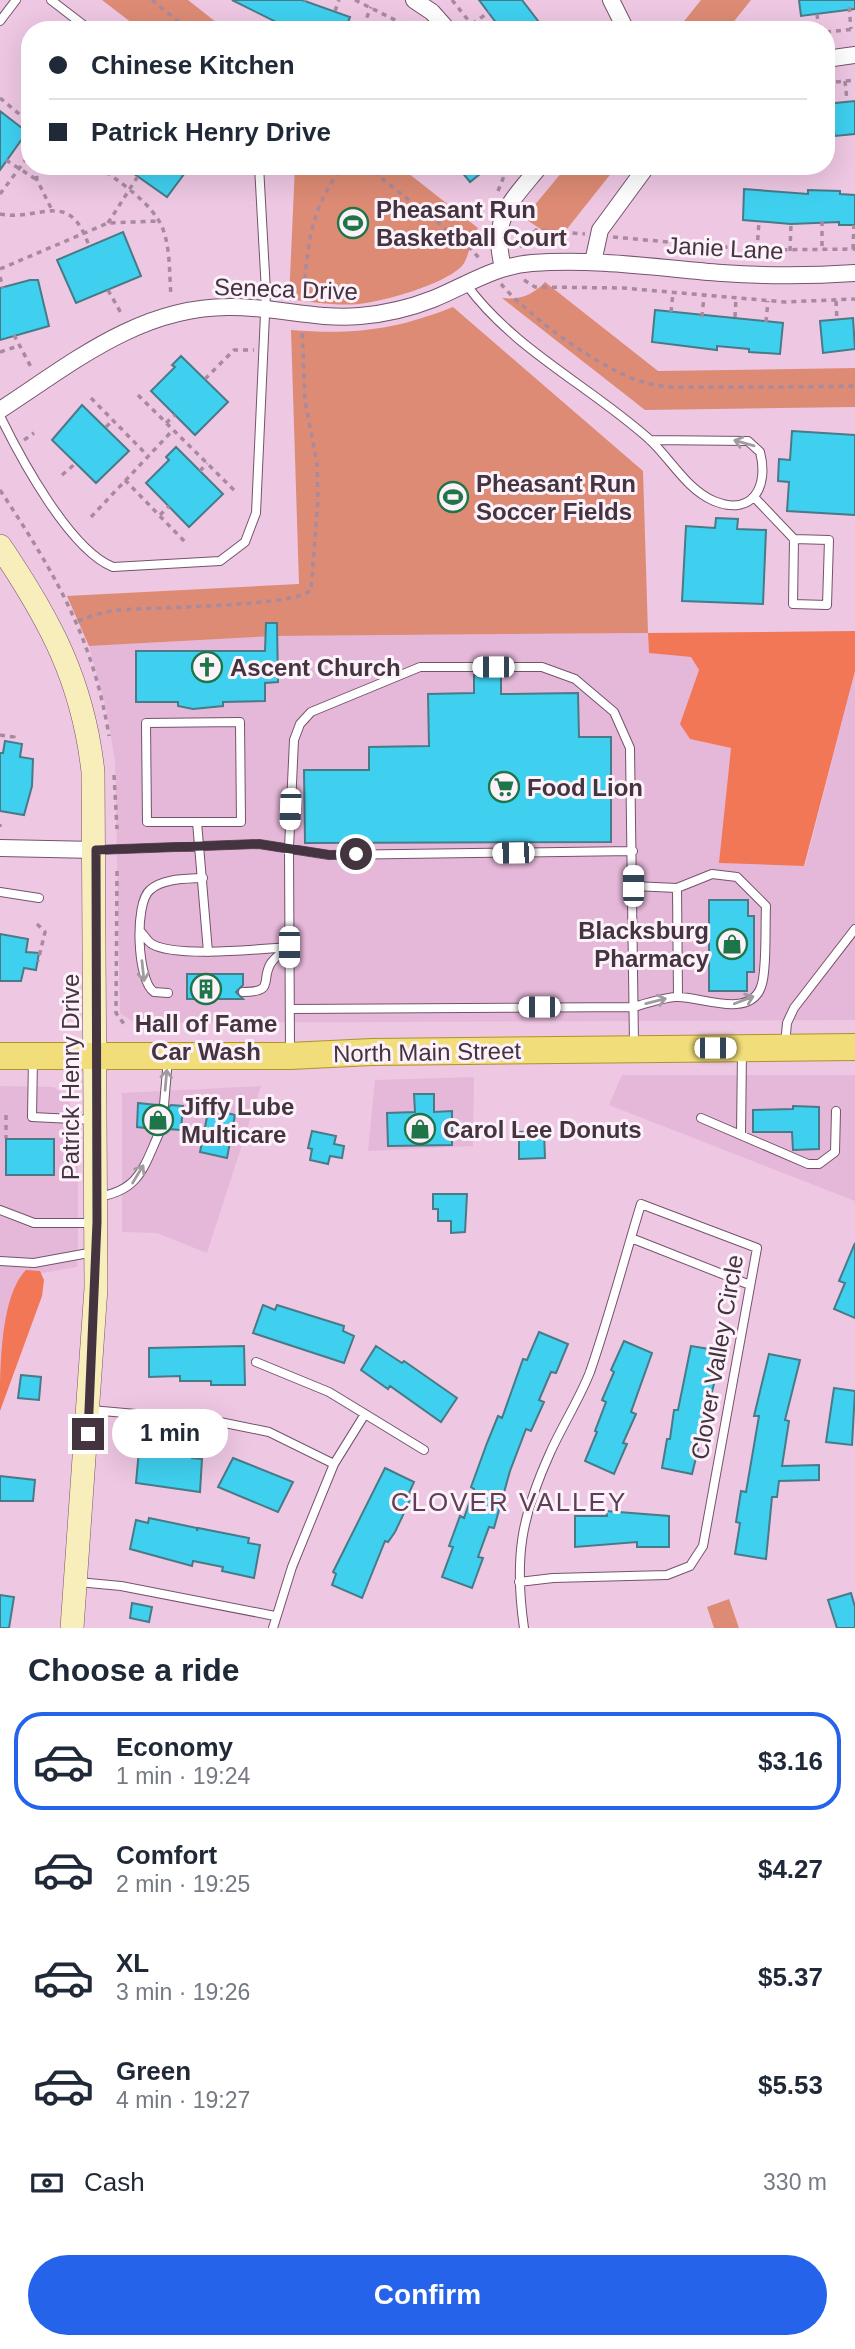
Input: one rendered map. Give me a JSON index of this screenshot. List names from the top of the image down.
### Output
{
  "streets": {
    "main road": ["North Main Street", "Patrick Henry Drive"],
    "street": ["Janie Lane", "Seneca Drive"],
    "lane": ["Clover Valley Circle"]
  },
  "crossings": [
    ["Janie Lane", "Seneca Drive"],
    ["North Main Street", "Patrick Henry Drive"]
  ],
  "districts": ["CLOVER VALLEY"],
  "places": {
    "sports": ["Pheasant Run Basketball Court", "Pheasant Run Soccer Fields"],
    "church": ["Ascent Church"],
    "supermarket": ["Food Lion"],
    "shop": ["Blacksburg Pharmacy", "Jiffy Lube Multicare", "Carol Lee Donuts"],
    "building": ["Hall of Fame Car Wash"]
  },
  "page": {
    "banner": ["Chinese Kitchen", "Patrick Henry Drive"],
    "bubble": "1 min",
    "heading": "Choose a ride",
    "list": [
      {
        "name": "Economy",
        "note": "1 min · 19:24",
        "value": "$3.16"
      },
      {
        "name": "Comfort",
        "note": "2 min · 19:25",
        "value": "$4.27"
      },
      {
        "name": "XL",
        "note": "3 min · 19:26",
        "value": "$5.37"
      },
      {
        "name": "Green",
        "note": "4 min · 19:27",
        "value": "$5.53"
      }
    ],
    "pay": ["Cash", "330 m"],
    "buttons": "Confirm"
  }
}
